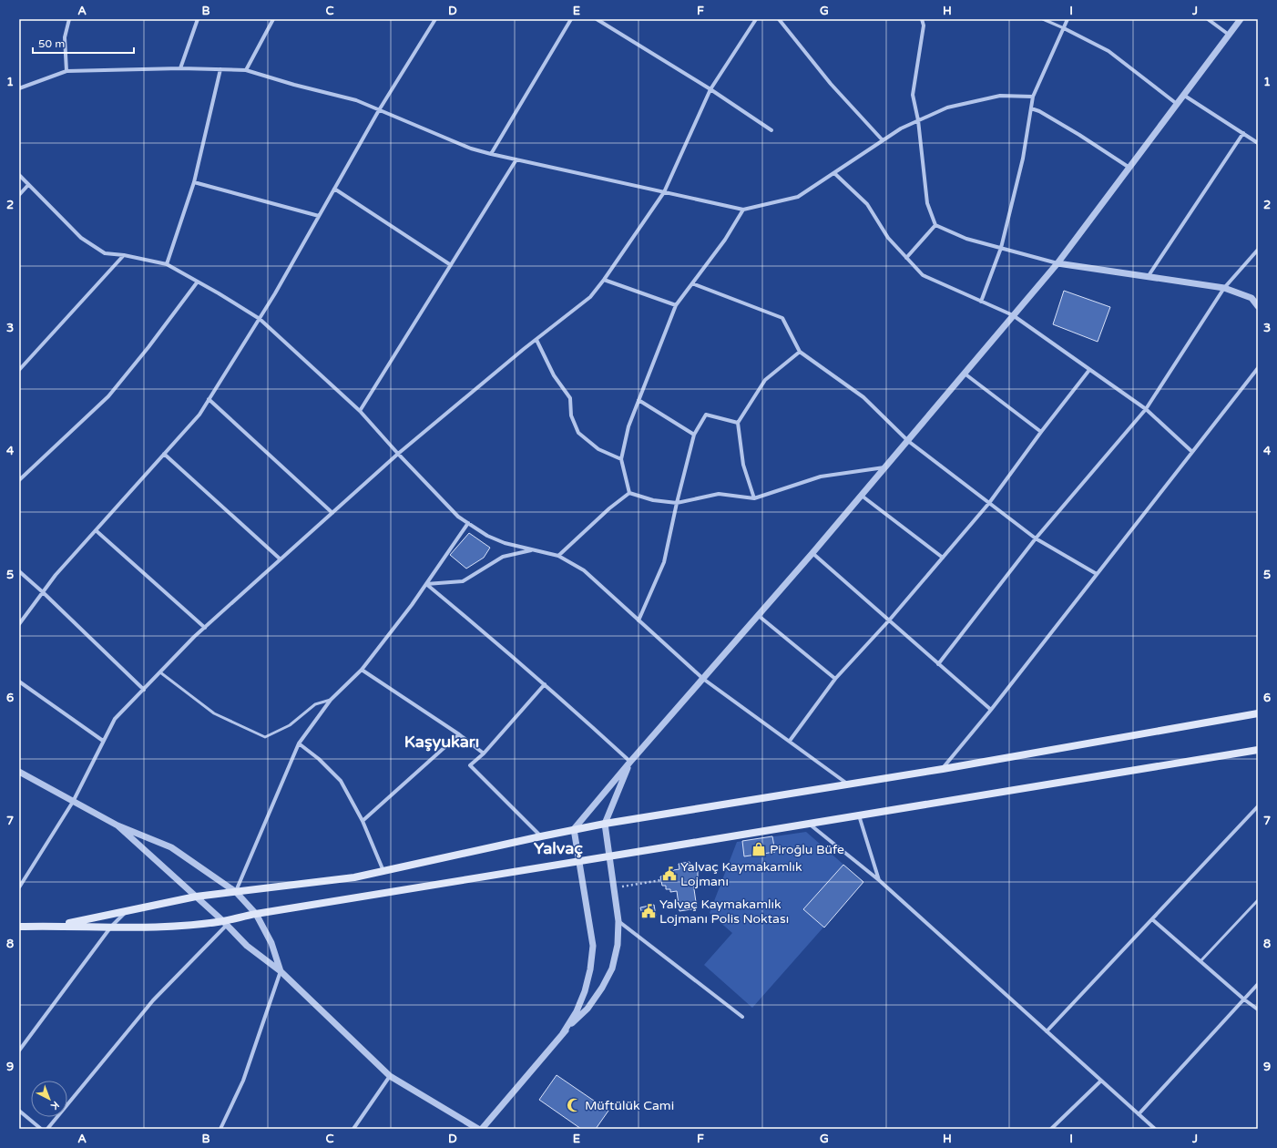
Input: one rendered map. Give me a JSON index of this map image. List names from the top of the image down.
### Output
{
  "districts": ["Kaşyukarı", "Yalvaç"],
  "places": {
    "shop": ["Piroğlu Büfe"],
    "public building": ["Yalvaç Kaymakamlık Lojmanı", "Yalvaç Kaymakamlık Lojmanı Polis Noktası"],
    "mosque": ["Müftülük Cami"]
  },
  "scale_bar": "50 m",
  "north": "bottom right",
  "grid": {
    "columns": [
      "A",
      "B",
      "C",
      "D",
      "E",
      "F",
      "G",
      "H",
      "I",
      "J"
    ],
    "rows": [
      "1",
      "2",
      "3",
      "4",
      "5",
      "6",
      "7",
      "8",
      "9"
    ]
  }
}
